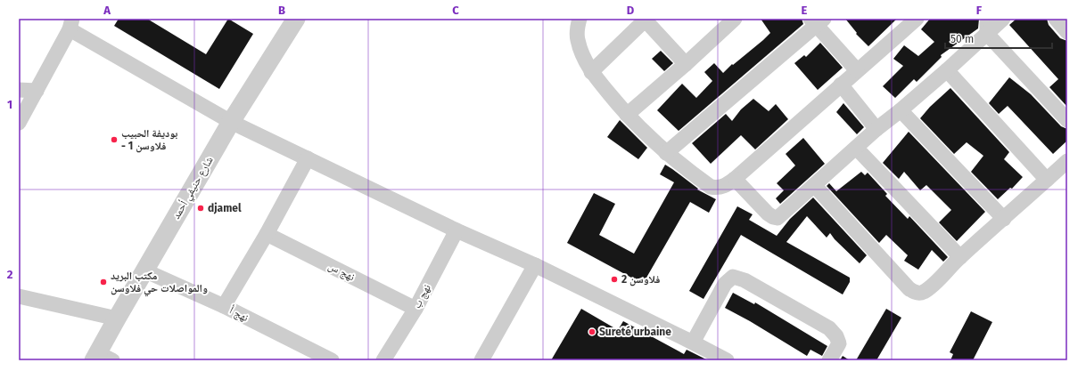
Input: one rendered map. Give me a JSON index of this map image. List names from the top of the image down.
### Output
{
  "streets": {
    "street": [
      "شارع حنيفي أحمد",
      "نهج س",
      "نهج ب",
      "نهج أ"
    ]
  },
  "crossings": [
    ["شارع حنيفي أحمد", "نهج أ"],
    ["نهج س", "نهج ب"]
  ],
  "places": [
    "بوديفة الحبيب - فلاوسن 1",
    "djamel",
    "فلاوسن 2",
    "مكتب البريد والمواصلات حي فلاوسن",
    "Sureté urbaine"
  ],
  "scale_bar": "50 m",
  "grid": {
    "columns": [
      "A",
      "B",
      "C",
      "D",
      "E",
      "F"
    ],
    "rows": ["1", "2"]
  }
}
